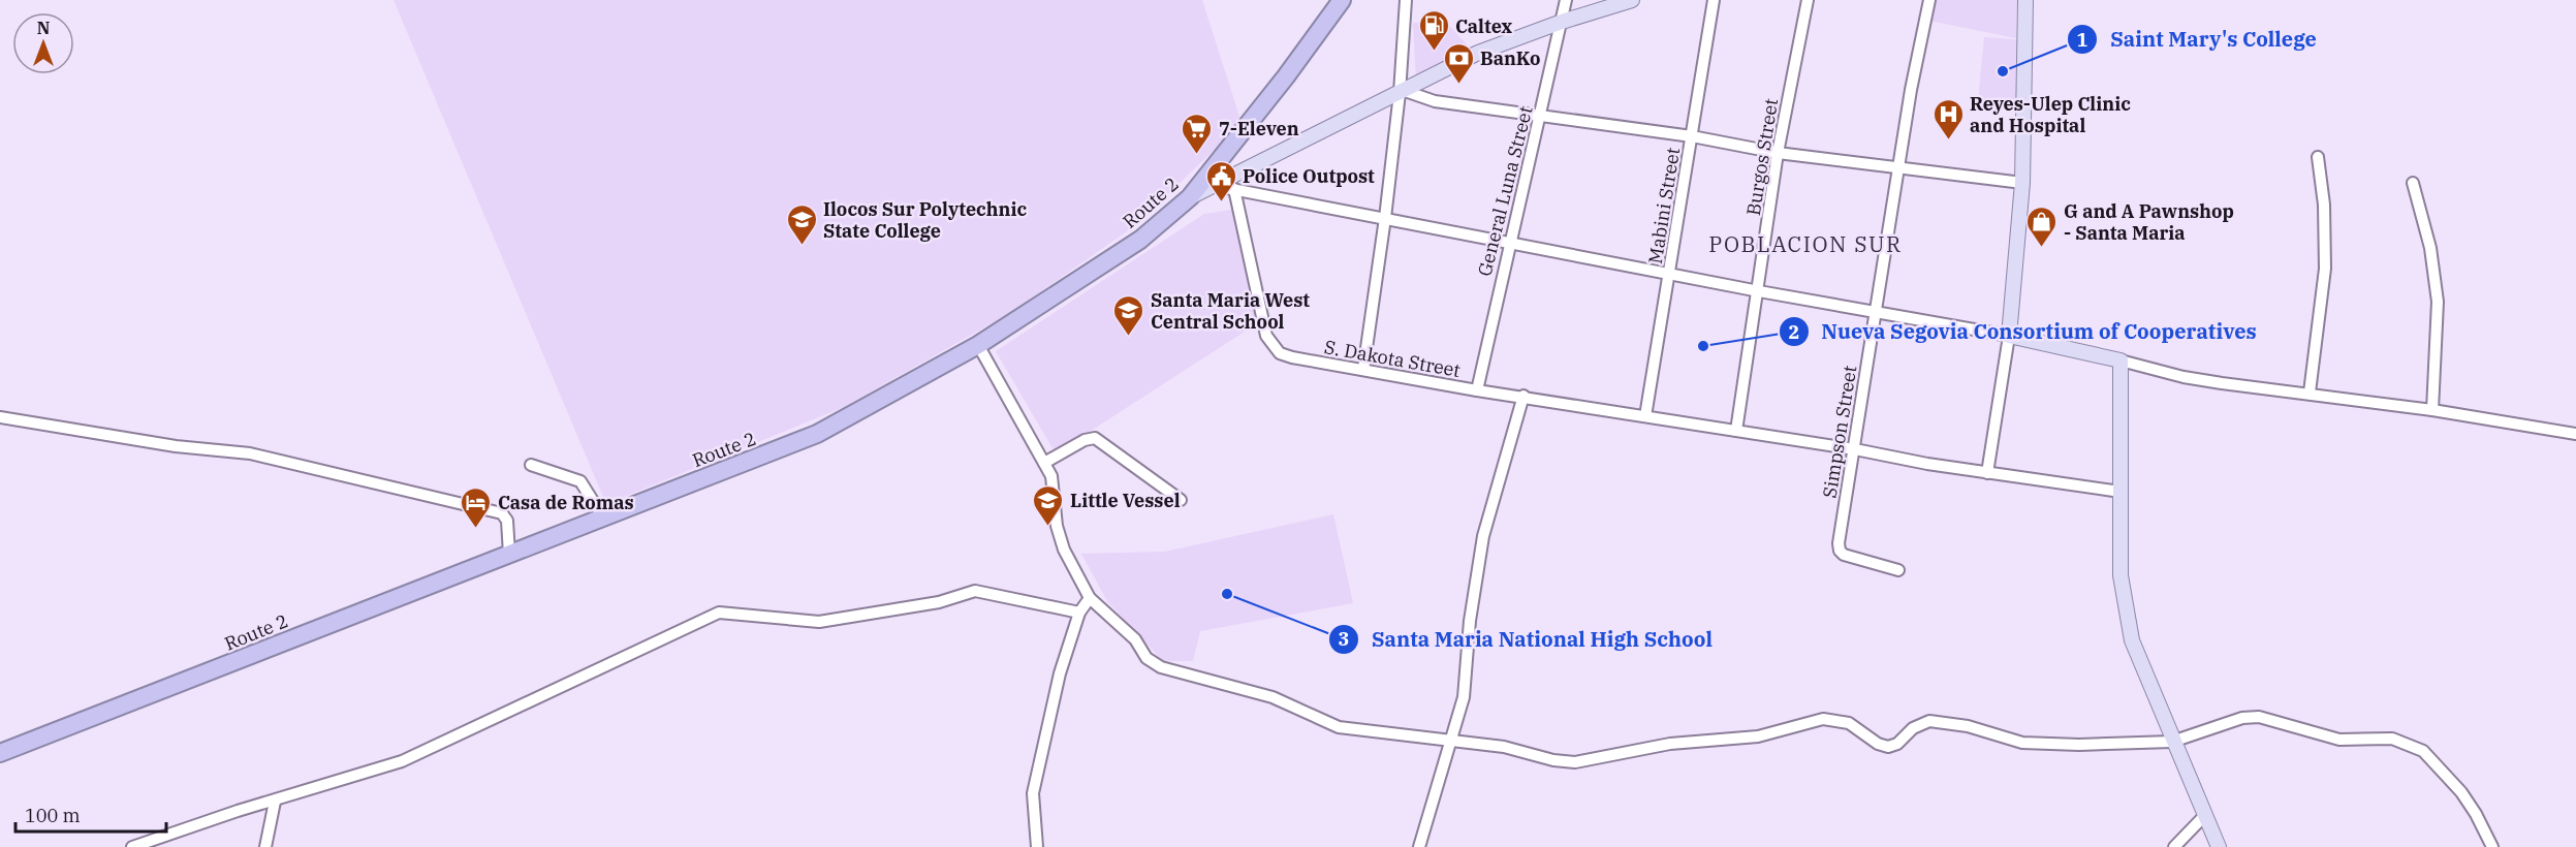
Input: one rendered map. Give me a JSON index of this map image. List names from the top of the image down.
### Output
{
  "streets": {
    "highway": ["Route 2"],
    "street": [
      "Burgos Street",
      "General Luna Street",
      "Mabini Street",
      "S. Dakota Street",
      "Simpson Street"
    ]
  },
  "crossings": [
    ["Burgos Street", "S. Dakota Street"],
    ["General Luna Street", "S. Dakota Street"],
    ["Mabini Street", "S. Dakota Street"],
    ["S. Dakota Street", "Simpson Street"]
  ],
  "districts": ["POBLACION SUR"],
  "places": {
    "fuel station": ["Caltex"],
    "other": ["Saint Mary's College", "Nueva Segovia Consortium of Cooperatives", "Santa Maria National High School"],
    "bank": ["BanKo"],
    "hospital": ["Reyes-Ulep Clinic and Hospital"],
    "supermarket": ["7-Eleven"],
    "public building": ["Police Outpost"],
    "school or university": ["Ilocos Sur Polytechnic State College", "Santa Maria West Central School", "Little Vessel"],
    "shop": ["G and A Pawnshop - Santa Maria"],
    "hotel": ["Casa de Romas"]
  },
  "scale_bar": "100 m",
  "north": "top"
}
